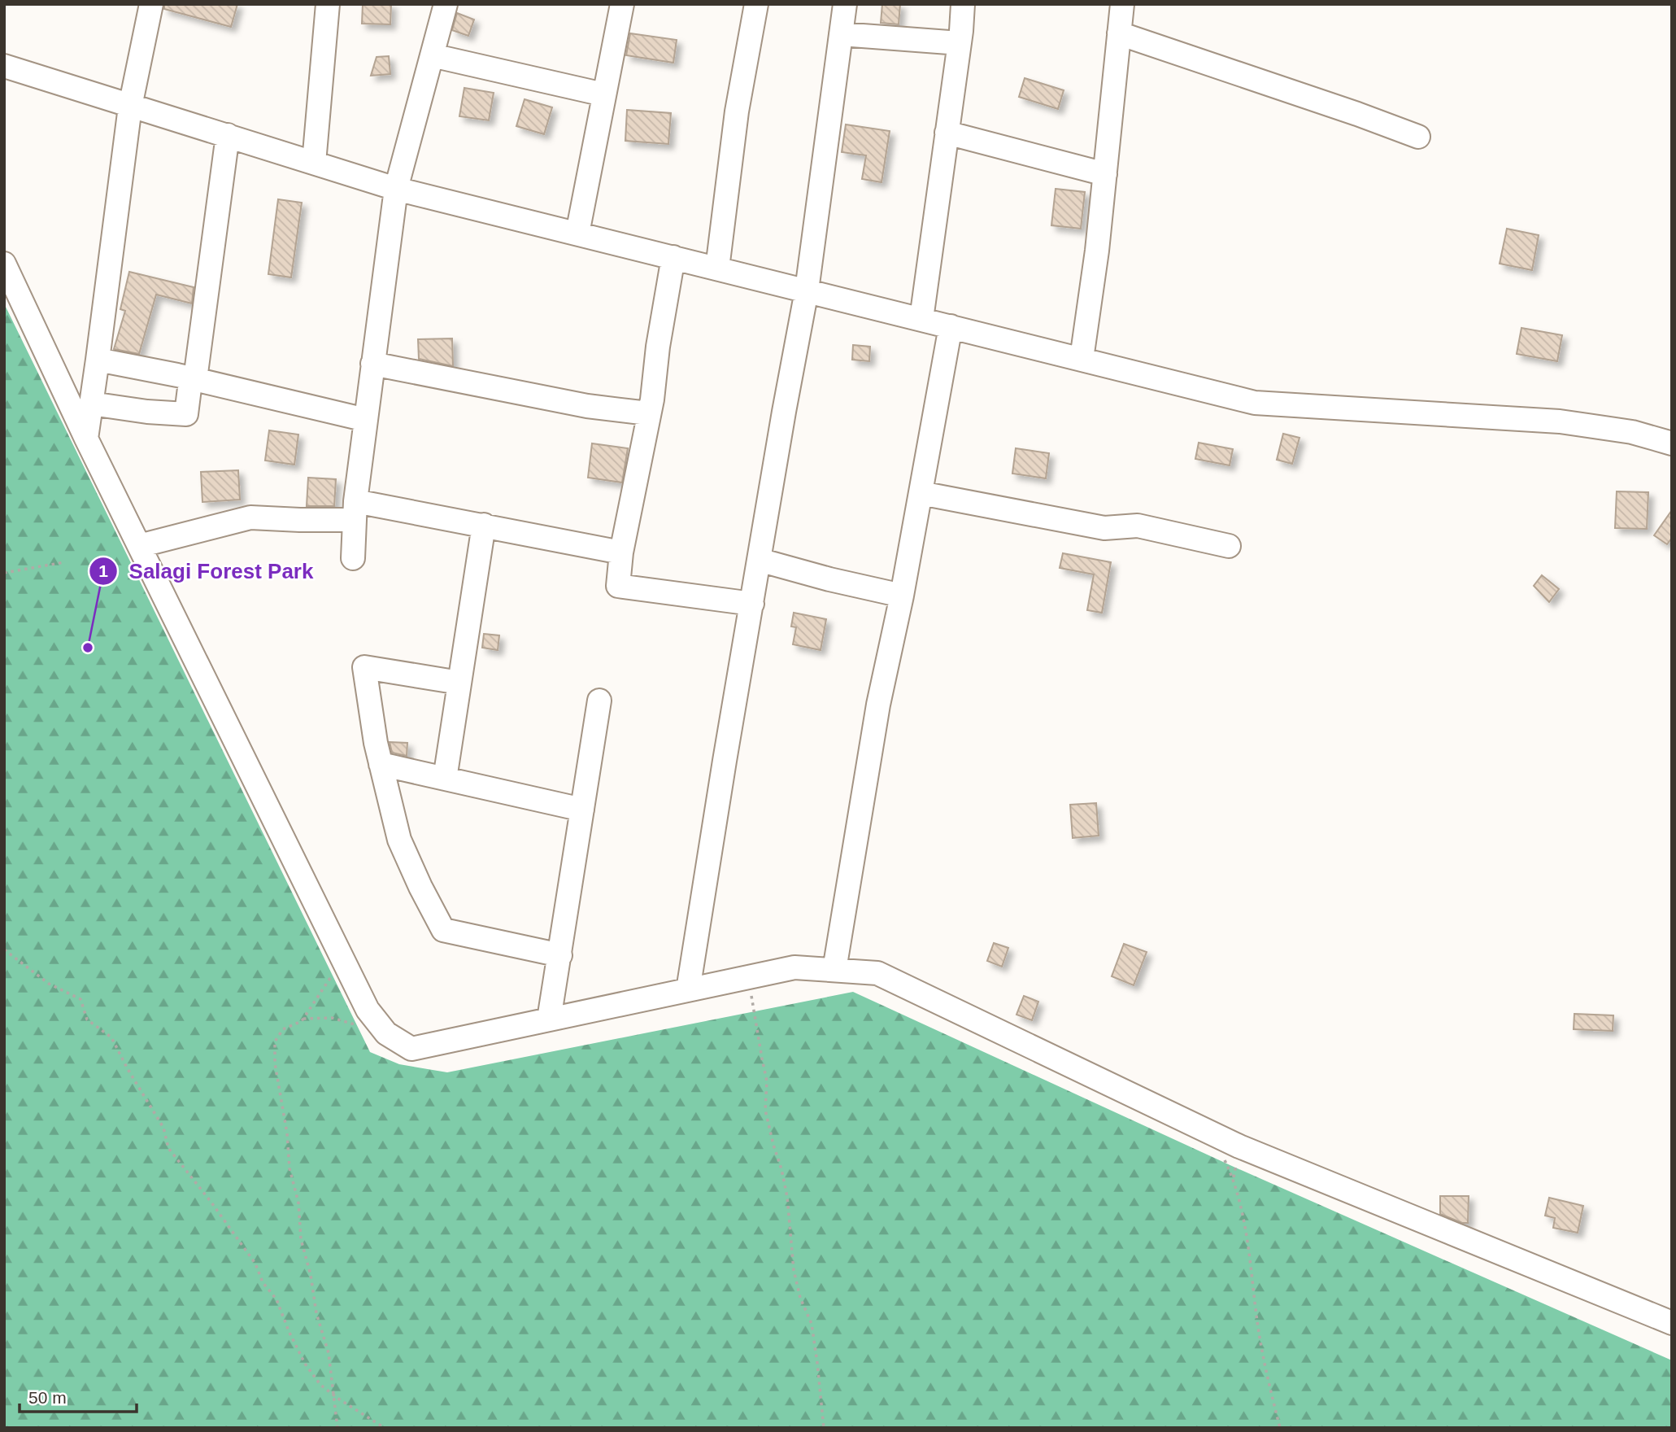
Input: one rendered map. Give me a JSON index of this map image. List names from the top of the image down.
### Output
{
  "places": ["Salagi Forest Park"],
  "scale_bar": "50 m"
}
